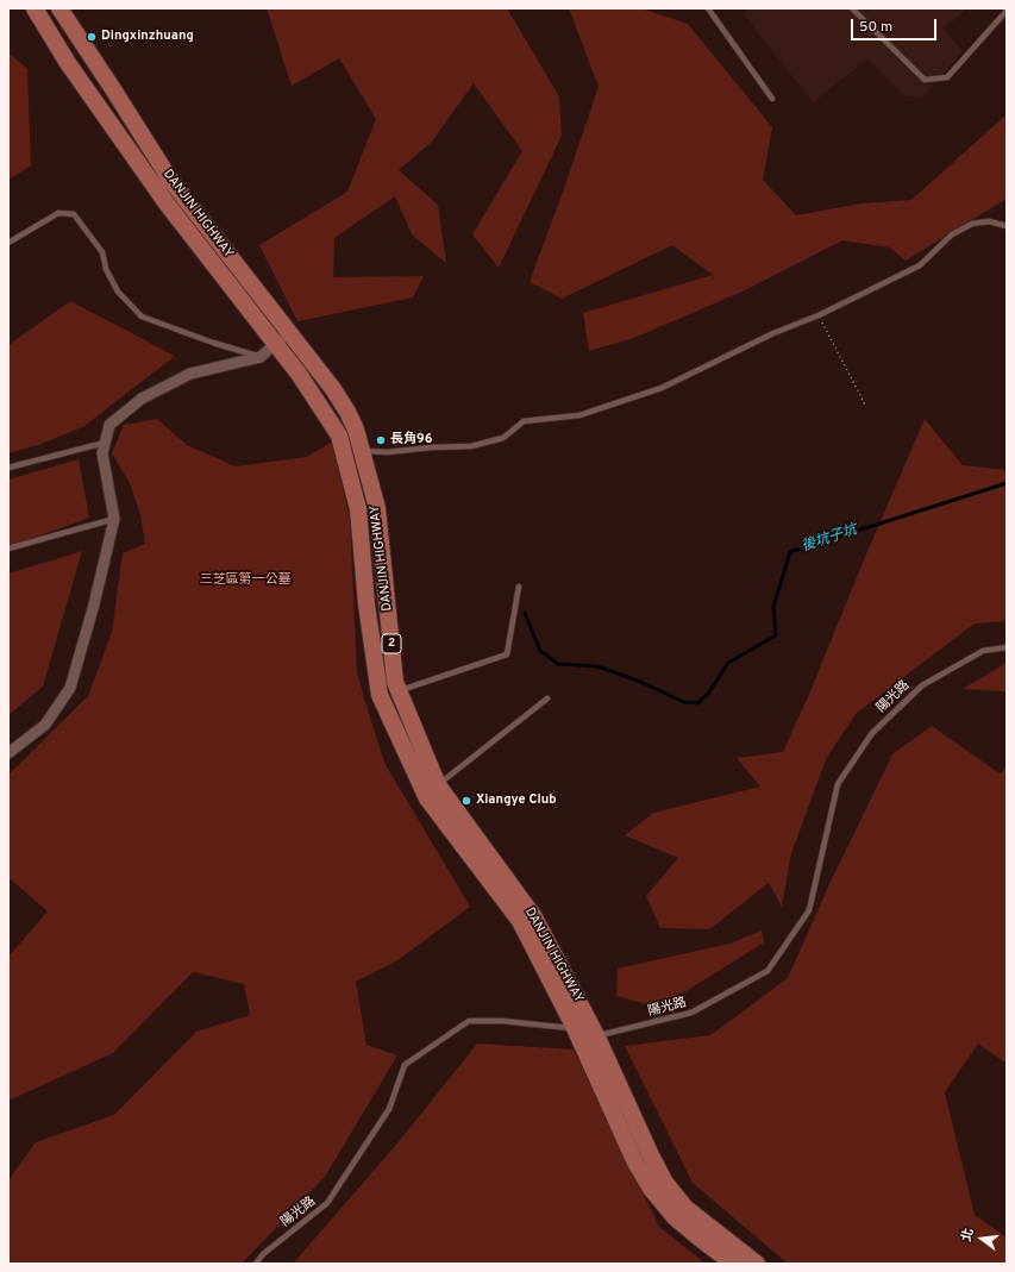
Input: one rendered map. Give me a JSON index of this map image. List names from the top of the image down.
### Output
{
  "streets": {
    "main road": ["DANJIN HIGHWAY", "2"],
    "lane": ["陽光路"]
  },
  "crossings": [
    ["DANJIN HIGHWAY", "陽光路"]
  ],
  "water": ["後坑子坑"],
  "parks": ["三芝區第一公墓"],
  "places": ["Dingxinzhuang", "長角96", "Xiangye Club"],
  "scale_bar": "50 m",
  "north": "left"
}
